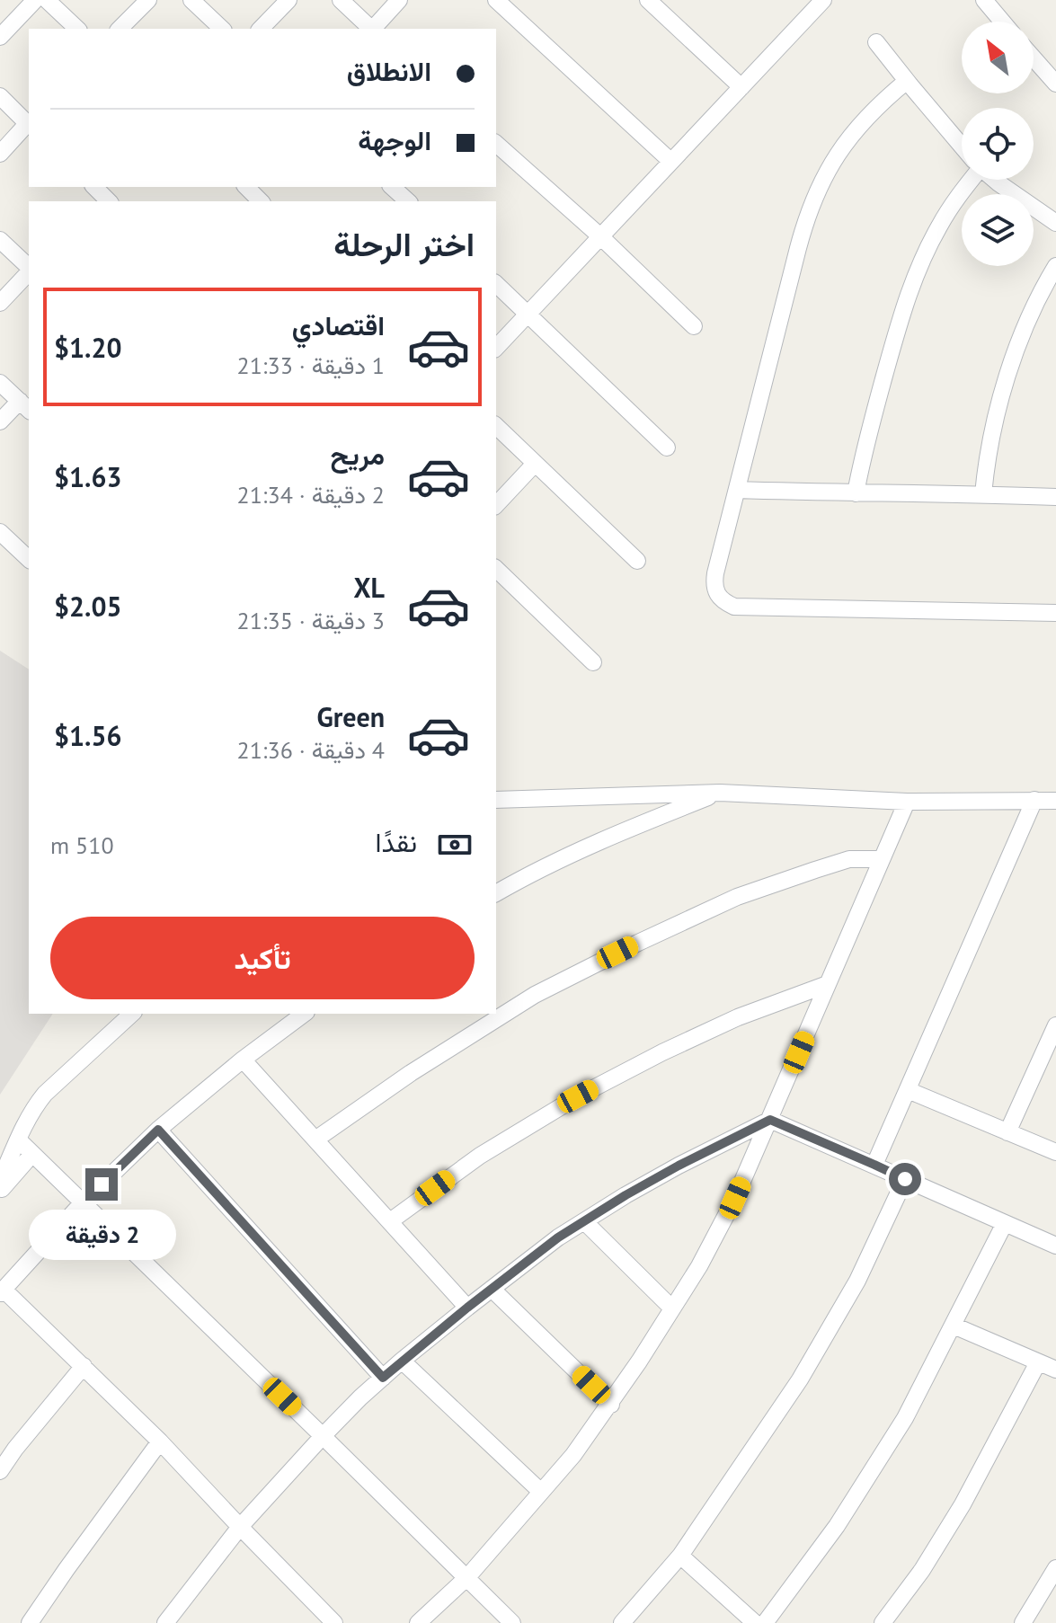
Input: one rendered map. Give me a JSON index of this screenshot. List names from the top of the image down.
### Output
{
  "north": "top left",
  "page": {
    "banner": ["الانطلاق", "الوجهة"],
    "heading": "اختر الرحلة",
    "list": [
      {
        "name": "اقتصادي",
        "note": "1 دقيقة · 21:33",
        "value": "$1.20"
      },
      {
        "name": "مريح",
        "note": "2 دقيقة · 21:34",
        "value": "$1.63"
      },
      {
        "name": "XL",
        "note": "3 دقيقة · 21:35",
        "value": "$2.05"
      },
      {
        "name": "Green",
        "note": "4 دقيقة · 21:36",
        "value": "$1.56"
      }
    ],
    "pay": ["نقدًا", "510 m"],
    "buttons": "تأكيد",
    "bubble": "2 دقيقة"
  }
}
